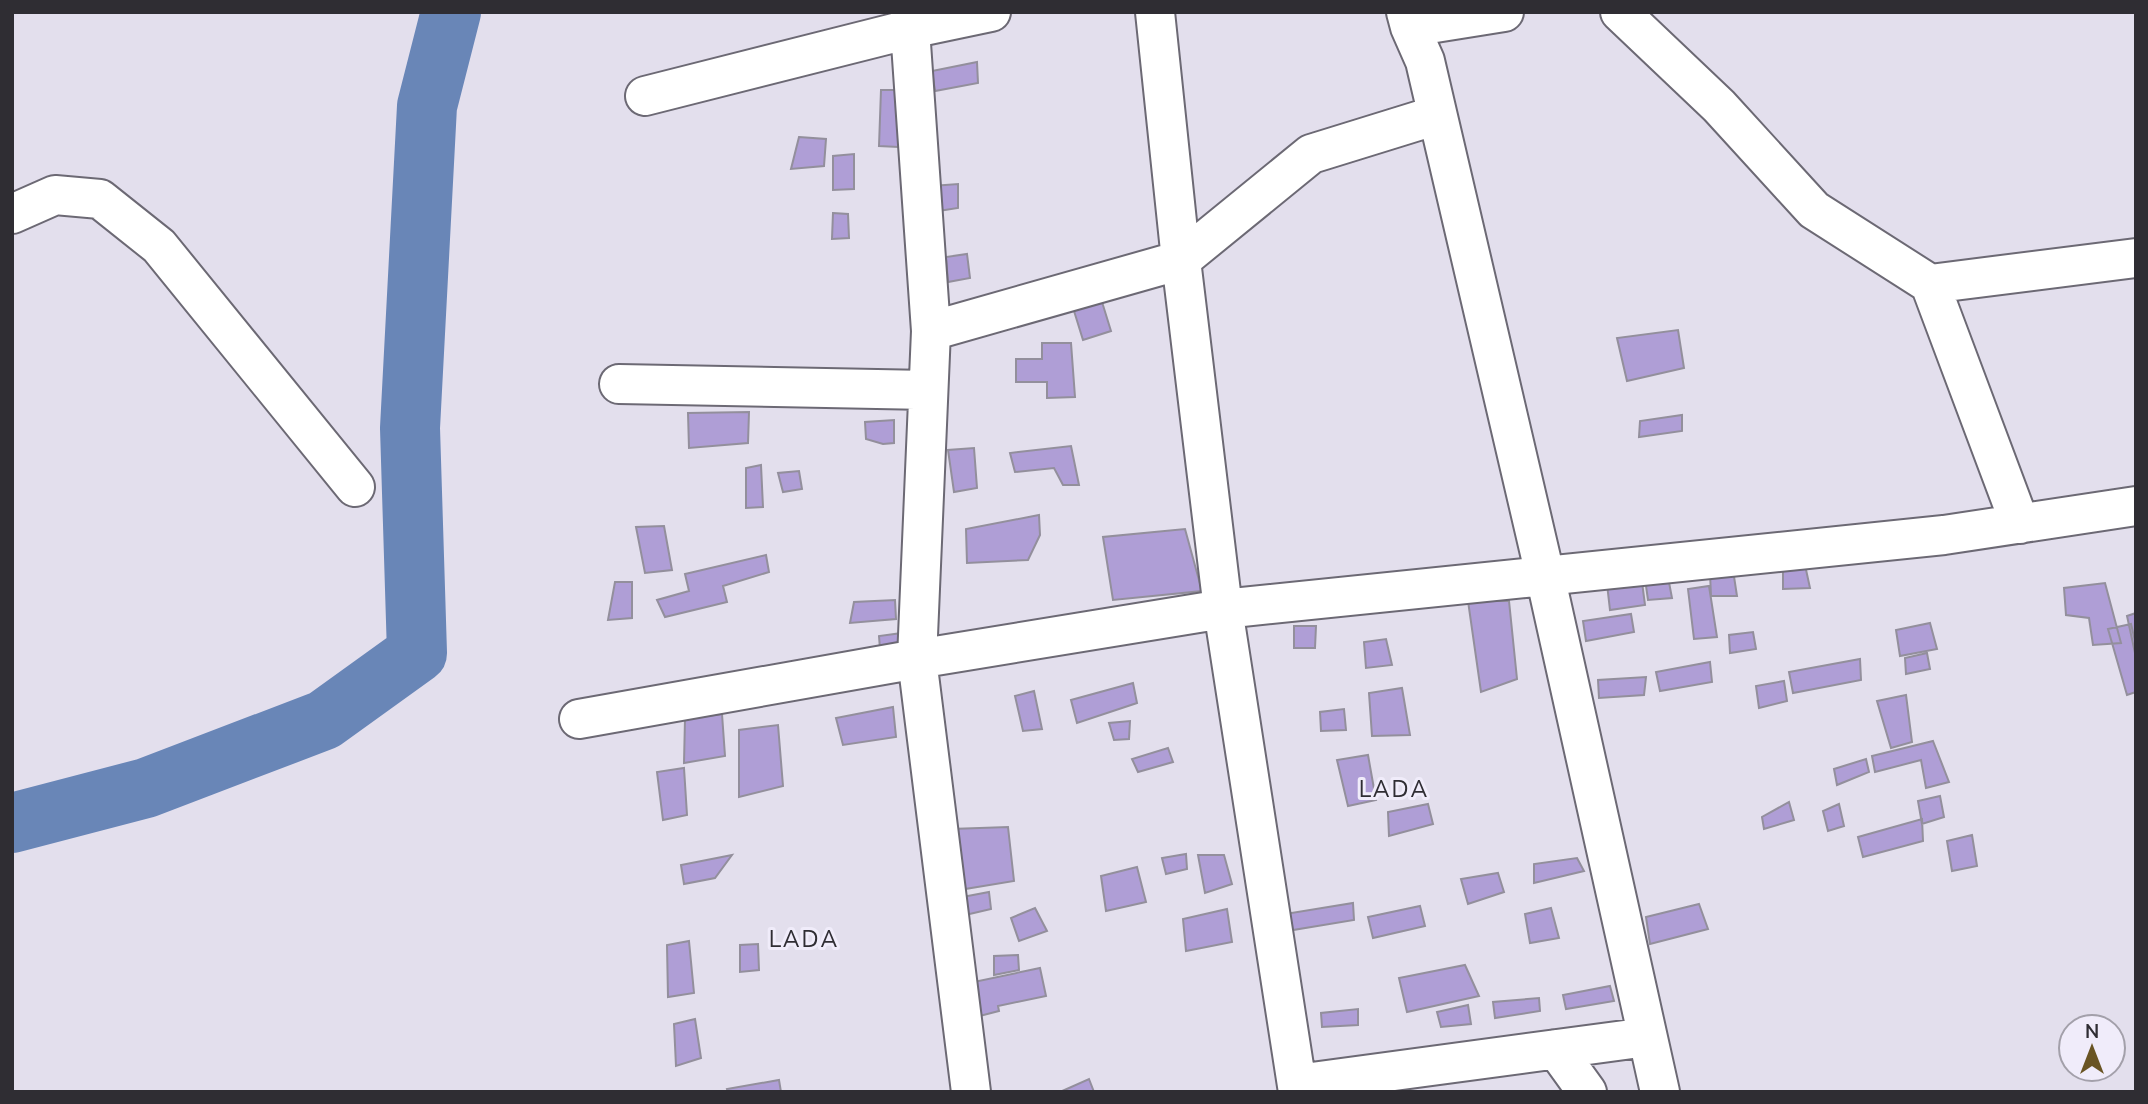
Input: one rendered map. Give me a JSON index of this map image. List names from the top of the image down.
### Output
{
  "districts": ["LADA", "LADA"],
  "north": "top"
}
